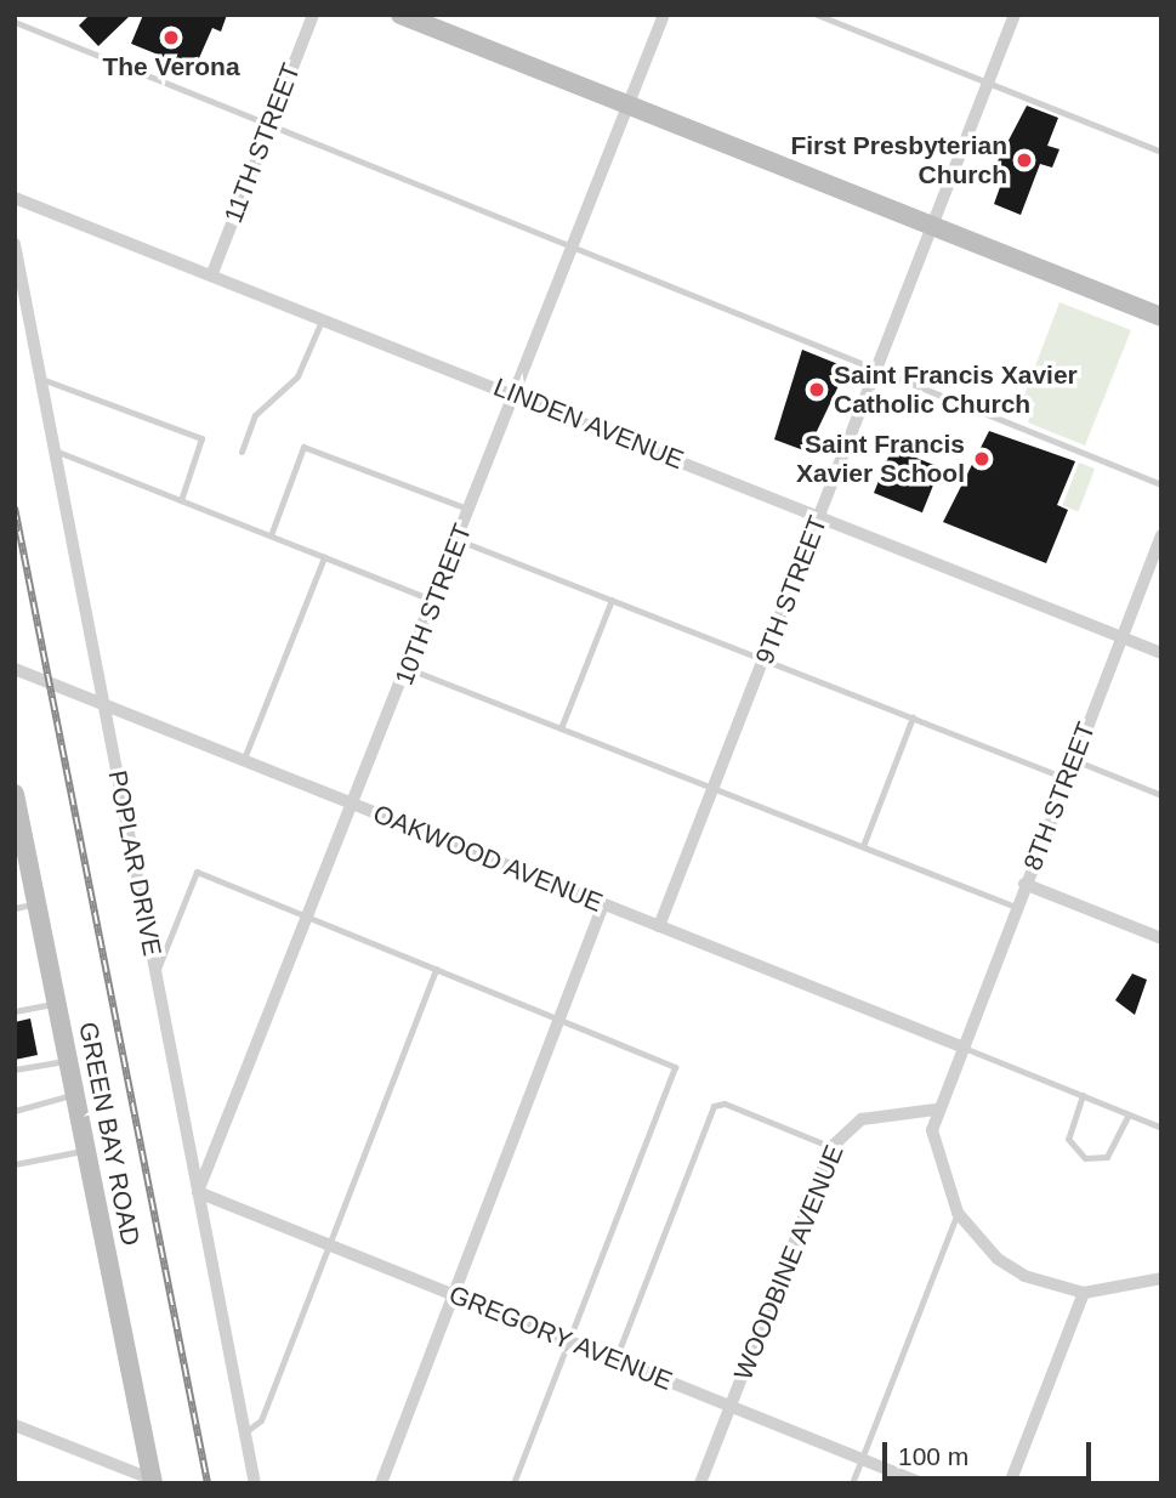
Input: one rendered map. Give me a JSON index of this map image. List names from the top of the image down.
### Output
{
  "streets": {
    "street": [
      "11TH STREET",
      "LINDEN AVENUE",
      "9TH STREET",
      "10TH STREET",
      "8TH STREET",
      "OAKWOOD AVENUE",
      "POPLAR DRIVE",
      "GREEN BAY ROAD",
      "WOODBINE AVENUE",
      "GREGORY AVENUE"
    ]
  },
  "crossings": [
    ["11TH STREET", "LINDEN AVENUE"],
    ["LINDEN AVENUE", "9TH STREET"],
    ["LINDEN AVENUE", "10TH STREET"],
    ["LINDEN AVENUE", "8TH STREET"],
    ["9TH STREET", "OAKWOOD AVENUE"],
    ["10TH STREET", "OAKWOOD AVENUE"],
    ["10TH STREET", "POPLAR DRIVE"],
    ["10TH STREET", "GREGORY AVENUE"],
    ["8TH STREET", "OAKWOOD AVENUE"],
    ["8TH STREET", "WOODBINE AVENUE"],
    ["OAKWOOD AVENUE", "POPLAR DRIVE"],
    ["POPLAR DRIVE", "GREGORY AVENUE"],
    ["WOODBINE AVENUE", "GREGORY AVENUE"]
  ],
  "places": [
    "The Verona",
    "First Presbyterian Church",
    "Saint Francis Xavier Catholic Church",
    "Saint Francis Xavier School"
  ],
  "scale_bar": "100 m"
}
